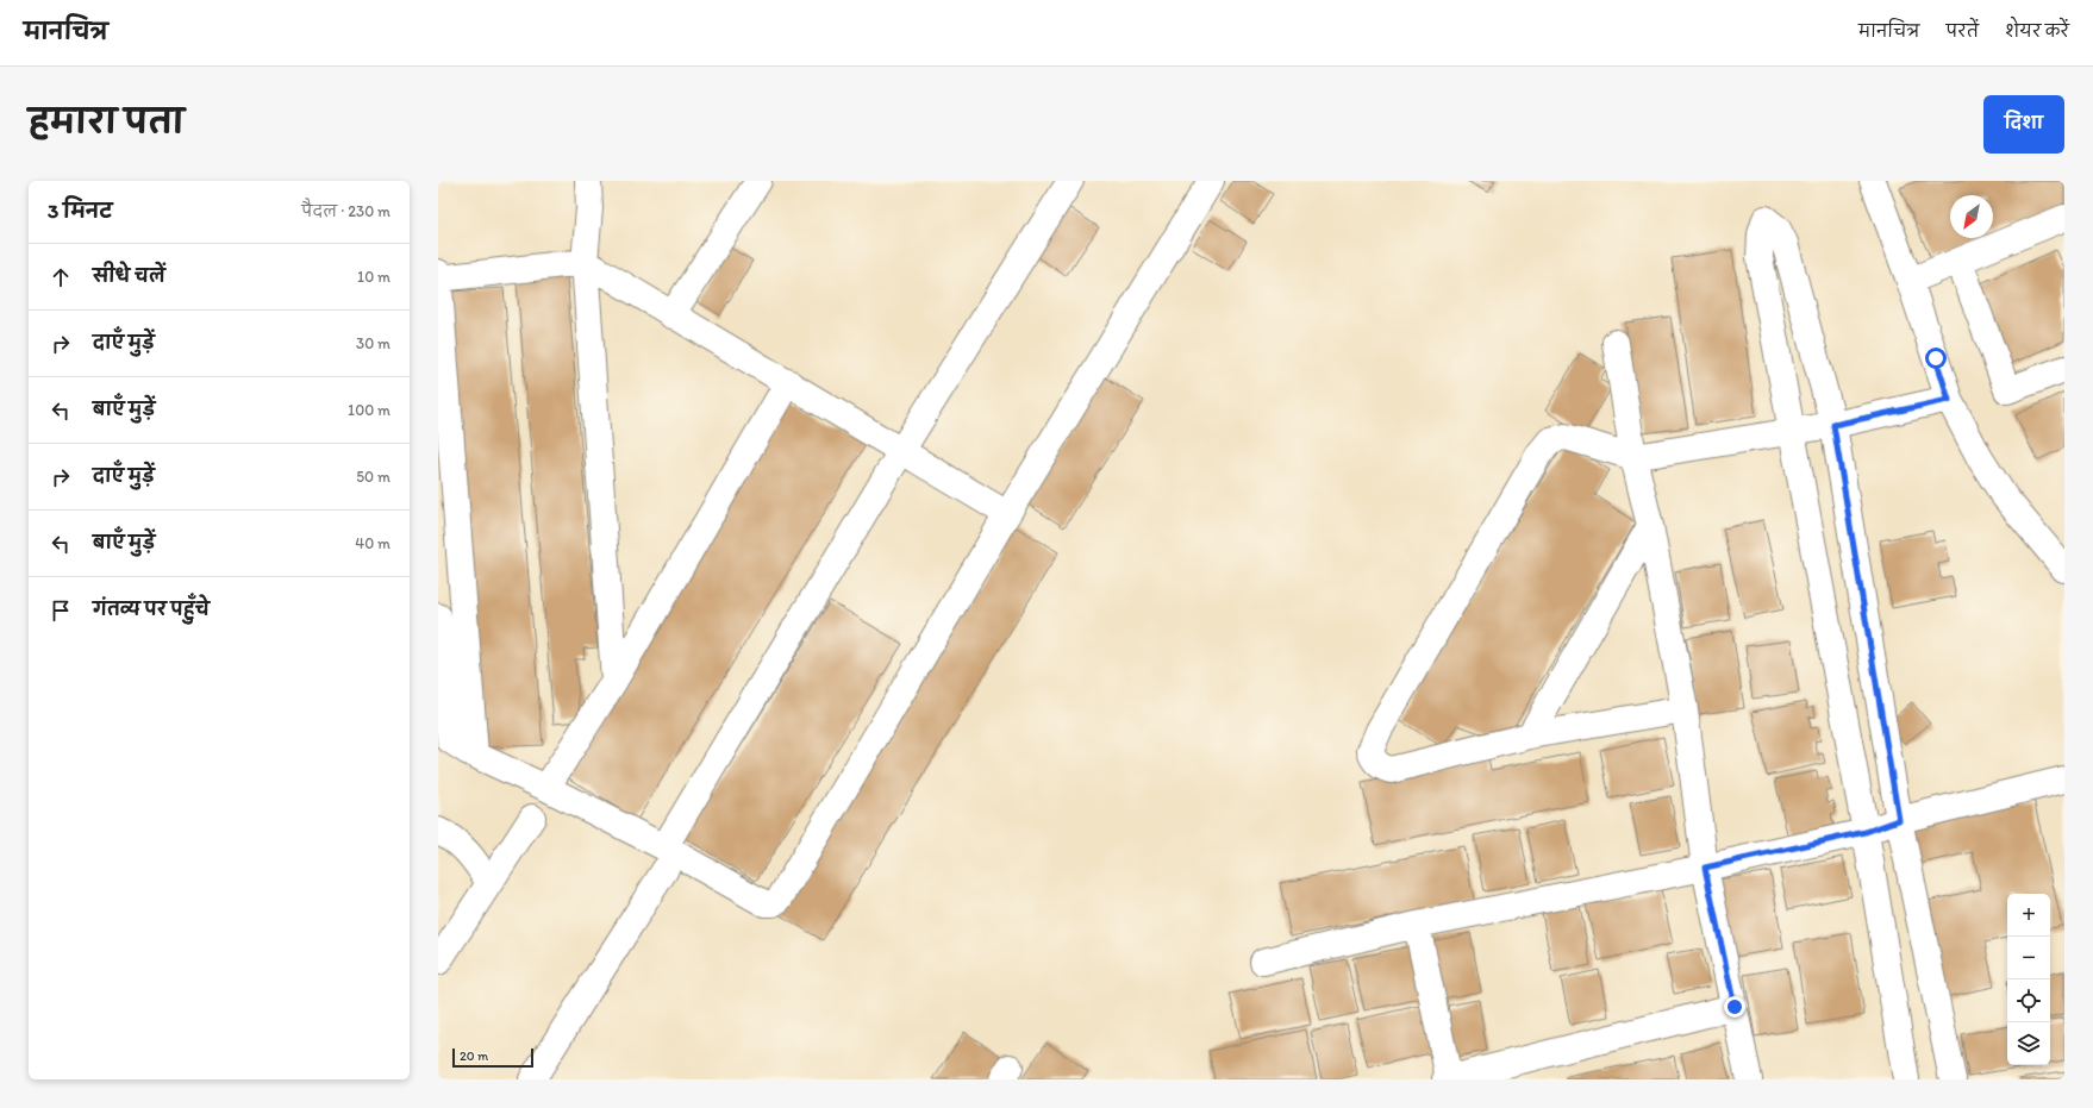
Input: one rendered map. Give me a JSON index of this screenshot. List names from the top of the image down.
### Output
{
  "scale_bar": "20 m",
  "north": "bottom left",
  "page": {
    "header": "मानचित्र",
    "nav": ["मानचित्र", "परतें", "शेयर करें"],
    "title": "हमारा पता",
    "buttons": "दिशा",
    "heading": ["3 मिनट", "पैदल · 230 m"],
    "list": [
      ["सीधे चलें", "10 m"],
      ["दाएँ मुड़ें", "30 m"],
      ["बाएँ मुड़ें", "100 m"],
      ["दाएँ मुड़ें", "50 m"],
      ["बाएँ मुड़ें", "40 m"],
      "गंतव्य पर पहुँचे"
    ],
    "map_buttons": ["+", "−"],
    "scale": "20 m"
  }
}
